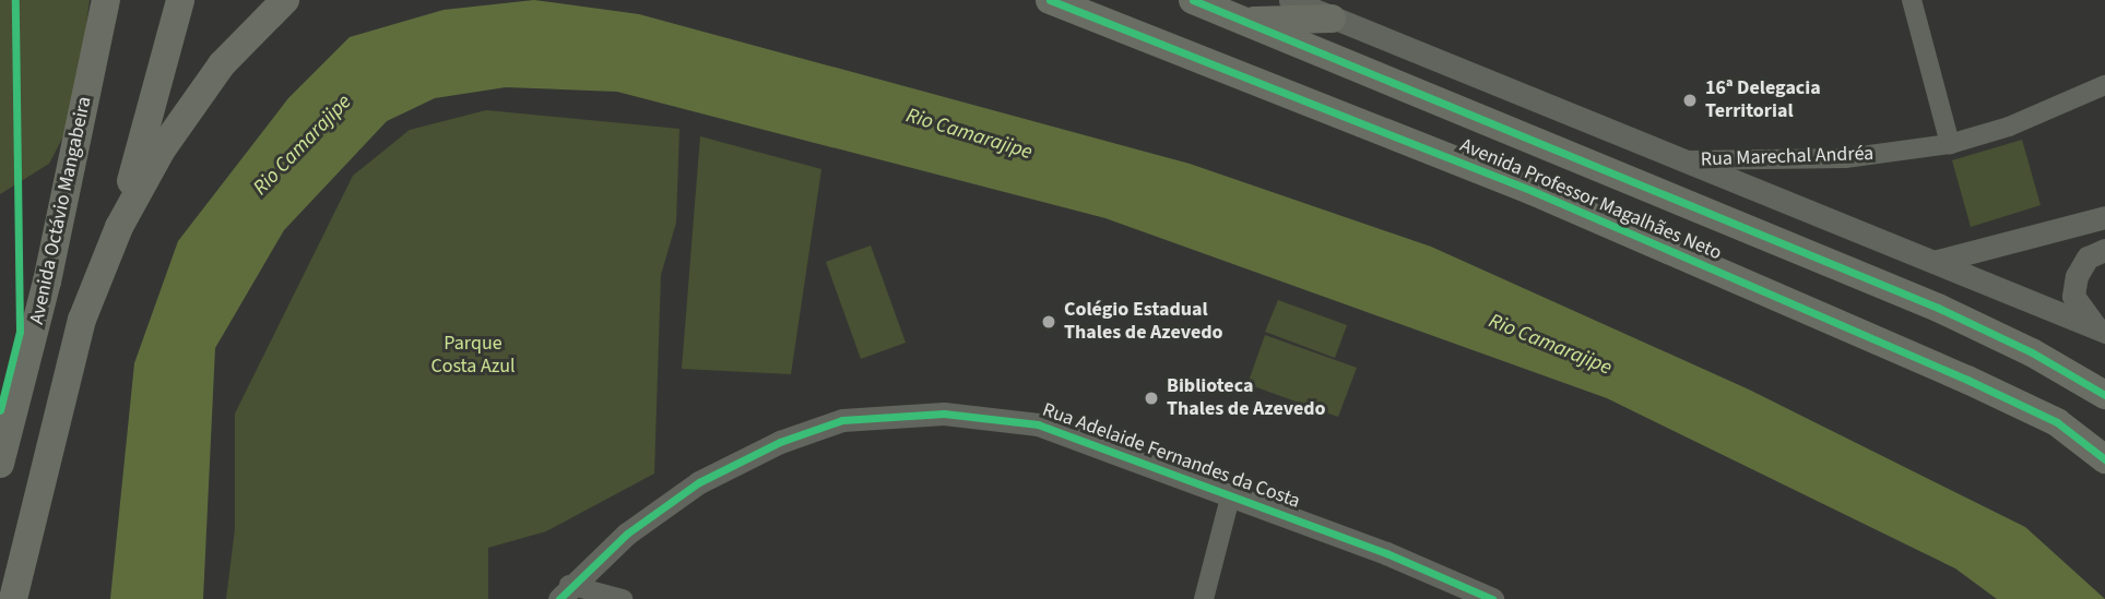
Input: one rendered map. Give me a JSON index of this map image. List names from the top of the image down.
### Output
{
  "streets": {
    "main road": ["Avenida Professor Magalhães Neto", "Avenida Octávio Mangabeira"],
    "street": ["Rua Marechal Andréa", "Rua Adelaide Fernandes da Costa"]
  },
  "water": ["Rio Camarajipe"],
  "parks": ["Parque Costa Azul"],
  "places": ["16ª Delegacia Territorial", "Colégio Estadual Thales de Azevedo", "Biblioteca Thales de Azevedo"]
}
